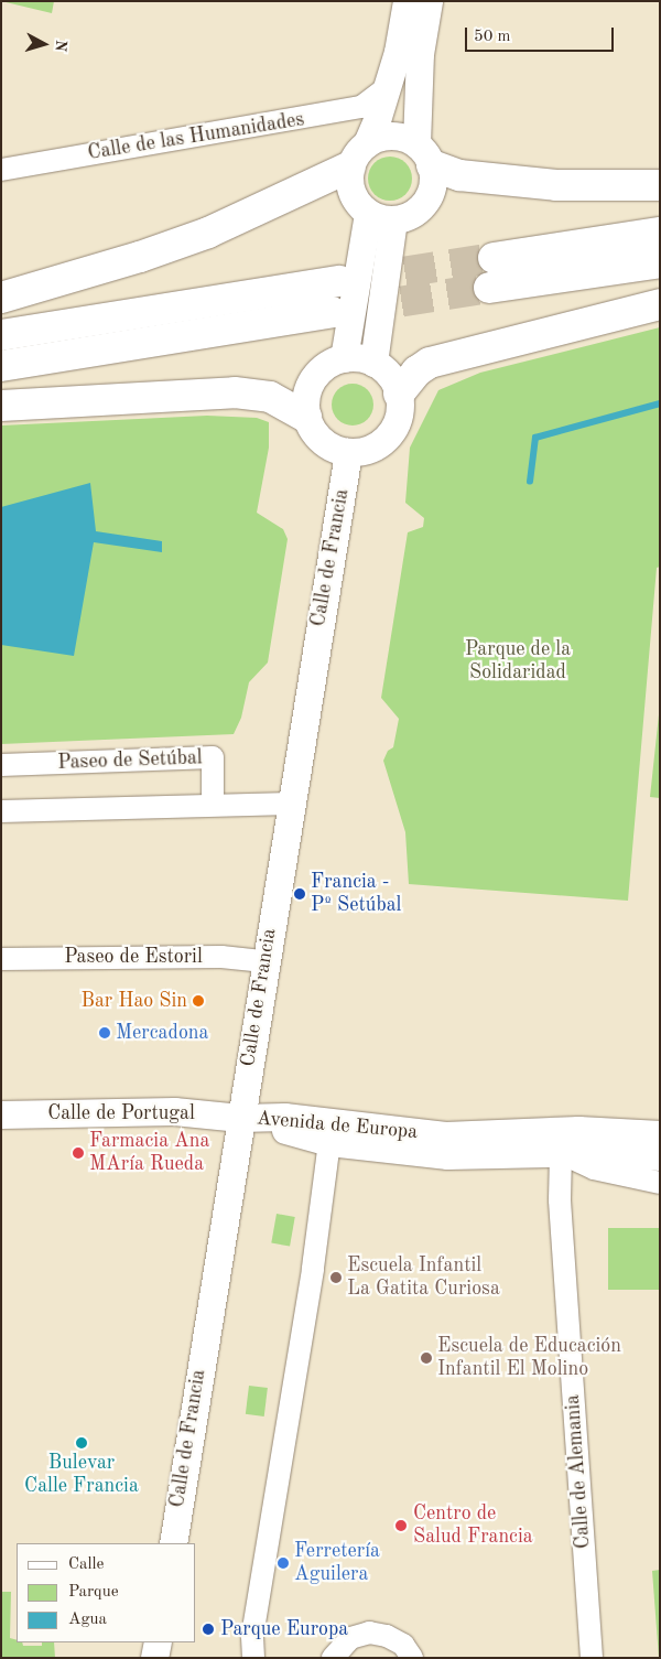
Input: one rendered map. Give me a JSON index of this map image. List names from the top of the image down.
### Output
{
  "streets": {
    "main road": ["Calle de Francia", "Calle de Portugal", "Avenida de Europa"],
    "street": [
      "Calle de las Humanidades",
      "Paseo de Setúbal",
      "Paseo de Estoril",
      "Calle de Alemania"
    ]
  },
  "crossings": [
    ["Calle de Francia", "Paseo de Estoril"],
    ["Calle de Francia", "Calle de Portugal"],
    ["Calle de Francia", "Avenida de Europa"],
    ["Calle de Portugal", "Avenida de Europa"],
    ["Avenida de Europa", "Calle de Alemania"]
  ],
  "parks": ["Parque de la Solidaridad"],
  "places": [
    "Francia - Pº Setúbal",
    "Bar Hao Sin",
    "Mercadona",
    "Farmacia Ana MAría Rueda",
    "Escuela Infantil La Gatita Curiosa",
    "Escuela de Educación Infantil El Molino",
    "Bulevar Calle Francia",
    "Centro de Salud Francia",
    "Ferretería Aguilera",
    "Parque Europa"
  ],
  "legend": ["Calle", "Parque", "Agua"],
  "scale_bar": "50 m",
  "north": "right"
}
